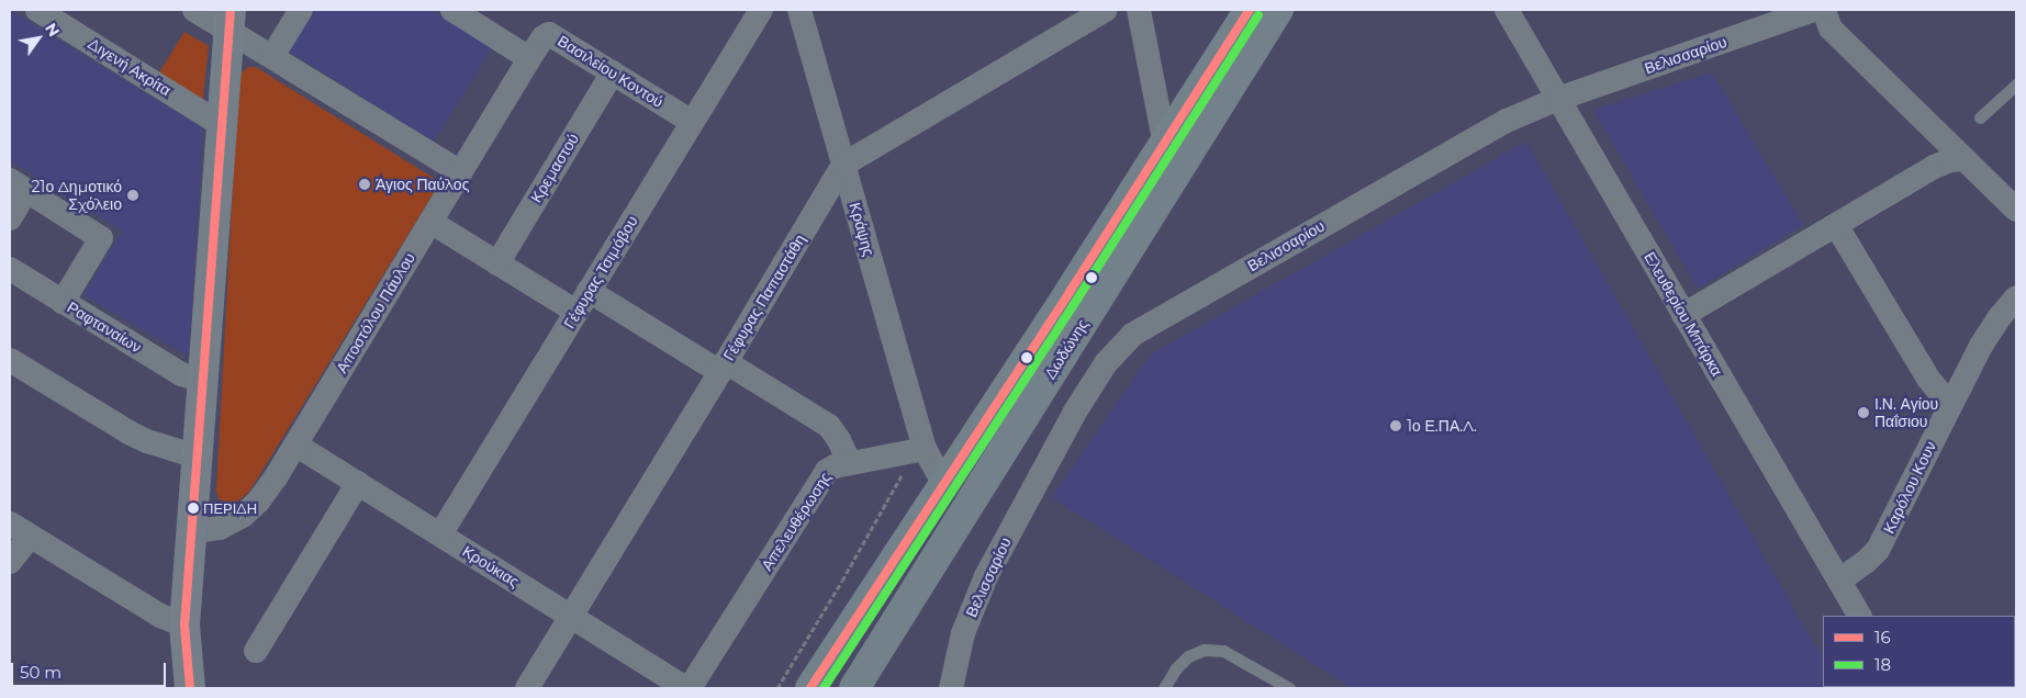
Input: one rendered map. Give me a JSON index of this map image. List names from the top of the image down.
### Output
{
  "streets": {
    "main road": ["Δωδώνης"],
    "street": [
      "Βελισσαρίου",
      "Διγενή Ακρίτα",
      "Βασιλείου Κοντού",
      "Κρεμαστού",
      "Κράψης",
      "Γέφυρας Τσιμόβου",
      "Γέφυρας Παπαστάθη",
      "Αποστόλου Πάυλου",
      "Ελευθερίου Μπάρκα",
      "Ραφταναίων",
      "Καρόλου Κουν",
      "Απελευθέρωσης",
      "Κρούκιας"
    ]
  },
  "crossings": [
    ["Βελισσαρίου", "Ελευθερίου Μπάρκα"],
    ["Βασιλείου Κοντού", "Κρεμαστού"],
    ["Βασιλείου Κοντού", "Γέφυρας Τσιμόβου"],
    ["Βασιλείου Κοντού", "Αποστόλου Πάυλου"],
    ["Κράψης", "Γέφυρας Παπαστάθη"],
    ["Κράψης", "Απελευθέρωσης"],
    ["Γέφυρας Τσιμόβου", "Κρούκιας"],
    ["Γέφυρας Παπαστάθη", "Κρούκιας"],
    ["Αποστόλου Πάυλου", "Κρούκιας"],
    ["Ελευθερίου Μπάρκα", "Καρόλου Κουν"],
    ["Απελευθέρωσης", "Κρούκιας"]
  ],
  "places": [
    "Άγιος Παύλος",
    "21ο Δημοτικό Σχόλειο",
    "Ι.Ν. Αγίου Παΐσιου",
    "1ο Ε.ΠΑ.Λ.",
    "ΠΕΡΙΔΗ"
  ],
  "lines": ["transit line 16", "transit line 18"],
  "legend": ["16", "18"],
  "scale_bar": "50 m",
  "north": "top right"
}
